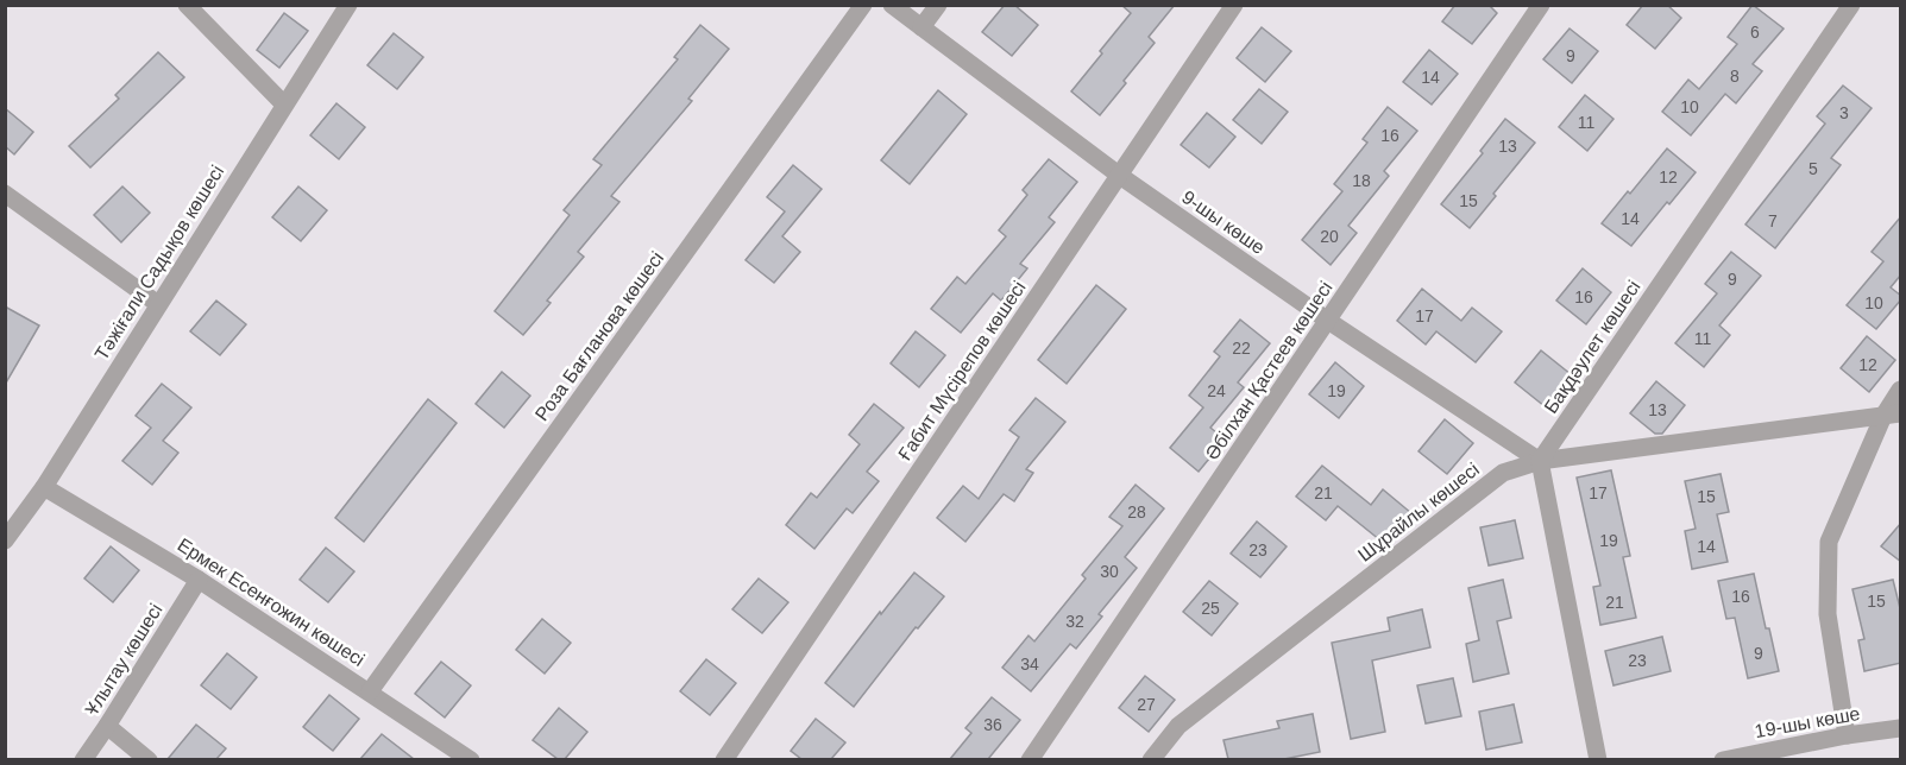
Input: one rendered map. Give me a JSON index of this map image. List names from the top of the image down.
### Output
{
  "streets": {
    "street": [
      "9-шы көше",
      "Тәжіғали Садықов көшесі",
      "Роза Бағланова көшесi",
      "Бақдәулет көшесi",
      "Ғабит Мүсірепов көшесi",
      "Әбілхан Қастеев көшесi",
      "Шұрайлы көшесі",
      "Ермек Есенғожин көшесі",
      "Ұлытау көшесi",
      "19-шы көше"
    ]
  },
  "crossings": [
    ["9-шы көше", "Бақдәулет көшесi"],
    ["9-шы көше", "Ғабит Мүсірепов көшесi"],
    ["9-шы көше", "Әбілхан Қастеев көшесi"],
    ["9-шы көше", "Шұрайлы көшесі"],
    ["Тәжіғали Садықов көшесі", "Ермек Есенғожин көшесі"],
    ["Роза Бағланова көшесi", "Ермек Есенғожин көшесі"],
    ["Бақдәулет көшесi", "Шұрайлы көшесі"],
    ["Ермек Есенғожин көшесі", "Ұлытау көшесi"]
  ],
  "house_numbers": [
    "6",
    "9",
    "8",
    "14",
    "10",
    "3",
    "11",
    "16",
    "13",
    "5",
    "12",
    "18",
    "15",
    "14",
    "7",
    "20",
    "9",
    "16",
    "10",
    "17",
    "11",
    "22",
    "12",
    "24",
    "19",
    "13",
    "21",
    "17",
    "15",
    "28",
    "19",
    "14",
    "23",
    "30",
    "16",
    "15",
    "21",
    "25",
    "32",
    "9",
    "23",
    "34",
    "27",
    "36"
  ]
}
